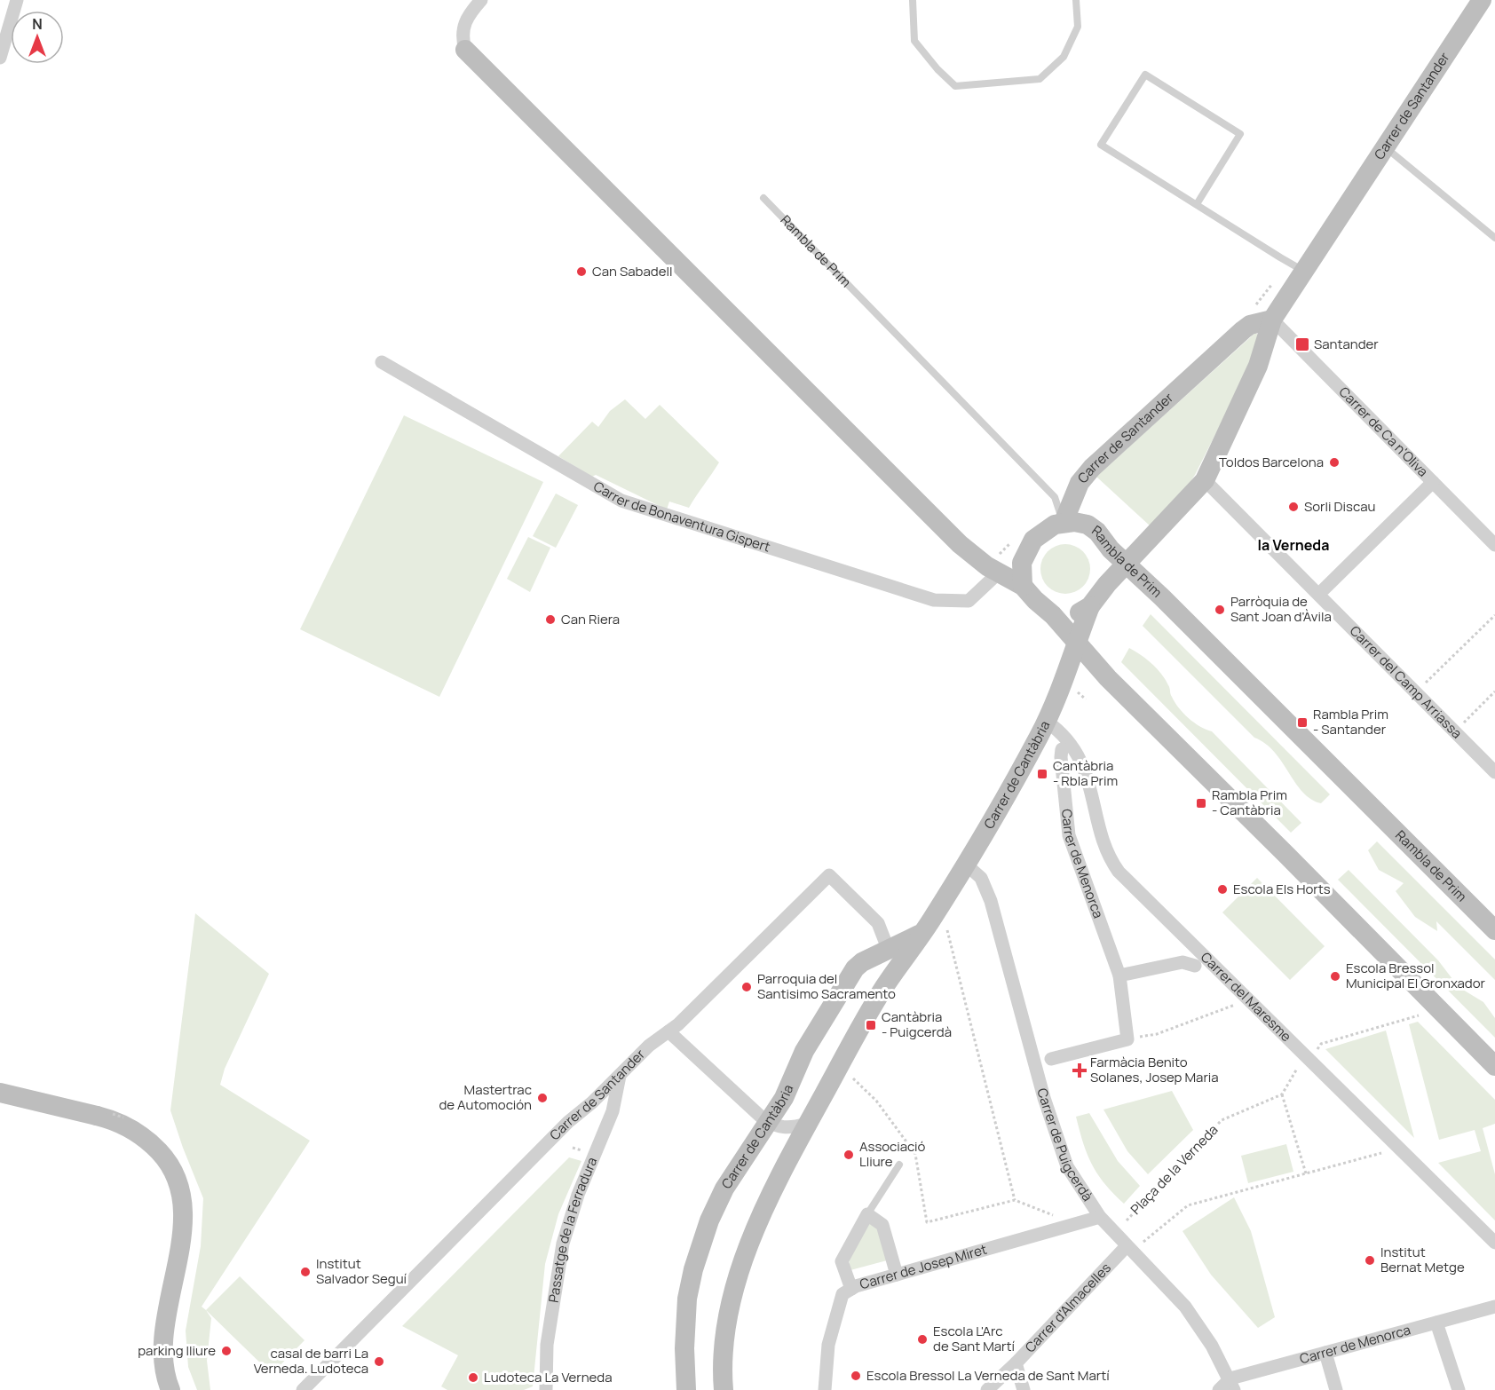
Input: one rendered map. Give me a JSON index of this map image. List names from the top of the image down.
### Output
{
  "streets": {
    "street": [
      "Carrer de Santander",
      "Rambla de Prim",
      "Carrer de Ca n'Oliva",
      "Carrer de Bonaventura Gispert",
      "Carrer del Camp Arriassa",
      "Carrer de Cantàbria",
      "Carrer de Menorca",
      "Carrer del Maresme",
      "Carrer de Puigcerdà",
      "Passatge de la Ferradura",
      "Carrer de Josep Miret",
      "Carrer d'Almacelles"
    ],
    "path": ["Plaça de la Verneda"]
  },
  "crossings": [
    ["Carrer de Santander", "Rambla de Prim"],
    ["Carrer de Santander", "Carrer de Ca n'Oliva"],
    ["Carrer de Santander", "Carrer del Camp Arriassa"],
    ["Carrer de Santander", "Carrer de Cantàbria"],
    ["Carrer de Santander", "Passatge de la Ferradura"],
    ["Rambla de Prim", "Carrer de Cantàbria"],
    ["Carrer de Cantàbria", "Carrer del Maresme"],
    ["Carrer de Cantàbria", "Carrer de Puigcerdà"],
    ["Carrer de Menorca", "Carrer de Puigcerdà"],
    ["Carrer de Puigcerdà", "Carrer de Josep Miret"],
    ["Carrer de Puigcerdà", "Carrer d'Almacelles"]
  ],
  "districts": ["la Verneda"],
  "places": {
    "other": [
      "Can Sabadell",
      "Toldos Barcelona",
      "Sorli Discau",
      "Parròquia de Sant Joan d'Àvila",
      "Can Riera",
      "Escola Els Horts",
      "Escola Bressol Municipal El Gronxador",
      "Parroquia del Santisimo Sacramento",
      "Mastertrac de Automoción",
      "Associació Lliure",
      "Institut Bernat Metge",
      "Institut Salvador Seguí",
      "Escola L'Arc de Sant Martí",
      "parking lliure",
      "casal de barri La Verneda. Ludoteca",
      "Escola Bressol La Verneda de Sant Martí",
      "Ludoteca La Verneda"
    ],
    "transit": [
      "Santander",
      "Rambla Prim - Santander",
      "Cantàbria - Rbla Prim",
      "Rambla Prim - Cantàbria",
      "Cantàbria - Puigcerdà"
    ],
    "health": ["Farmàcia Benito Solanes, Josep Maria"]
  },
  "north": "top"
}
